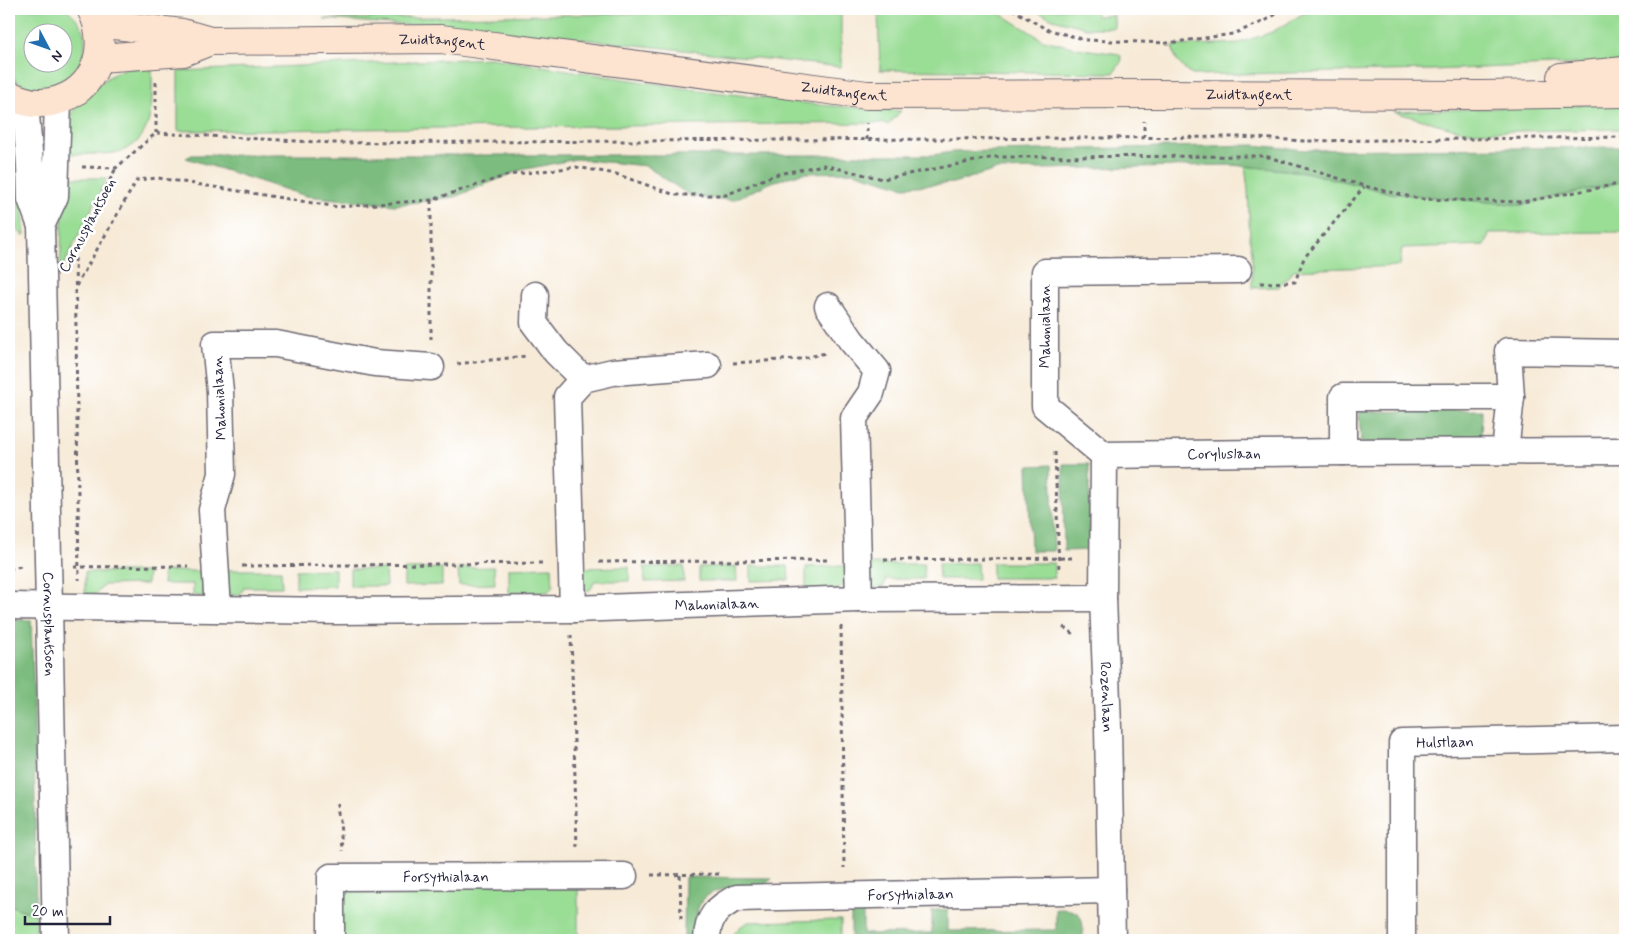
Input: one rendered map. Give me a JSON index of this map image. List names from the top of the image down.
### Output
{
  "streets": {
    "main road": ["Zuidtangent"],
    "street": [
      "Cornusplantsoen",
      "Mahonialaan",
      "Coryluslaan",
      "Rozenlaan",
      "Hulstlaan",
      "Forsythialaan"
    ]
  },
  "crossings": [
    ["Cornusplantsoen", "Mahonialaan"],
    ["Mahonialaan", "Coryluslaan"],
    ["Mahonialaan", "Rozenlaan"],
    ["Coryluslaan", "Rozenlaan"],
    ["Rozenlaan", "Forsythialaan"]
  ],
  "scale_bar": "20 m",
  "north": "bottom right"
}
